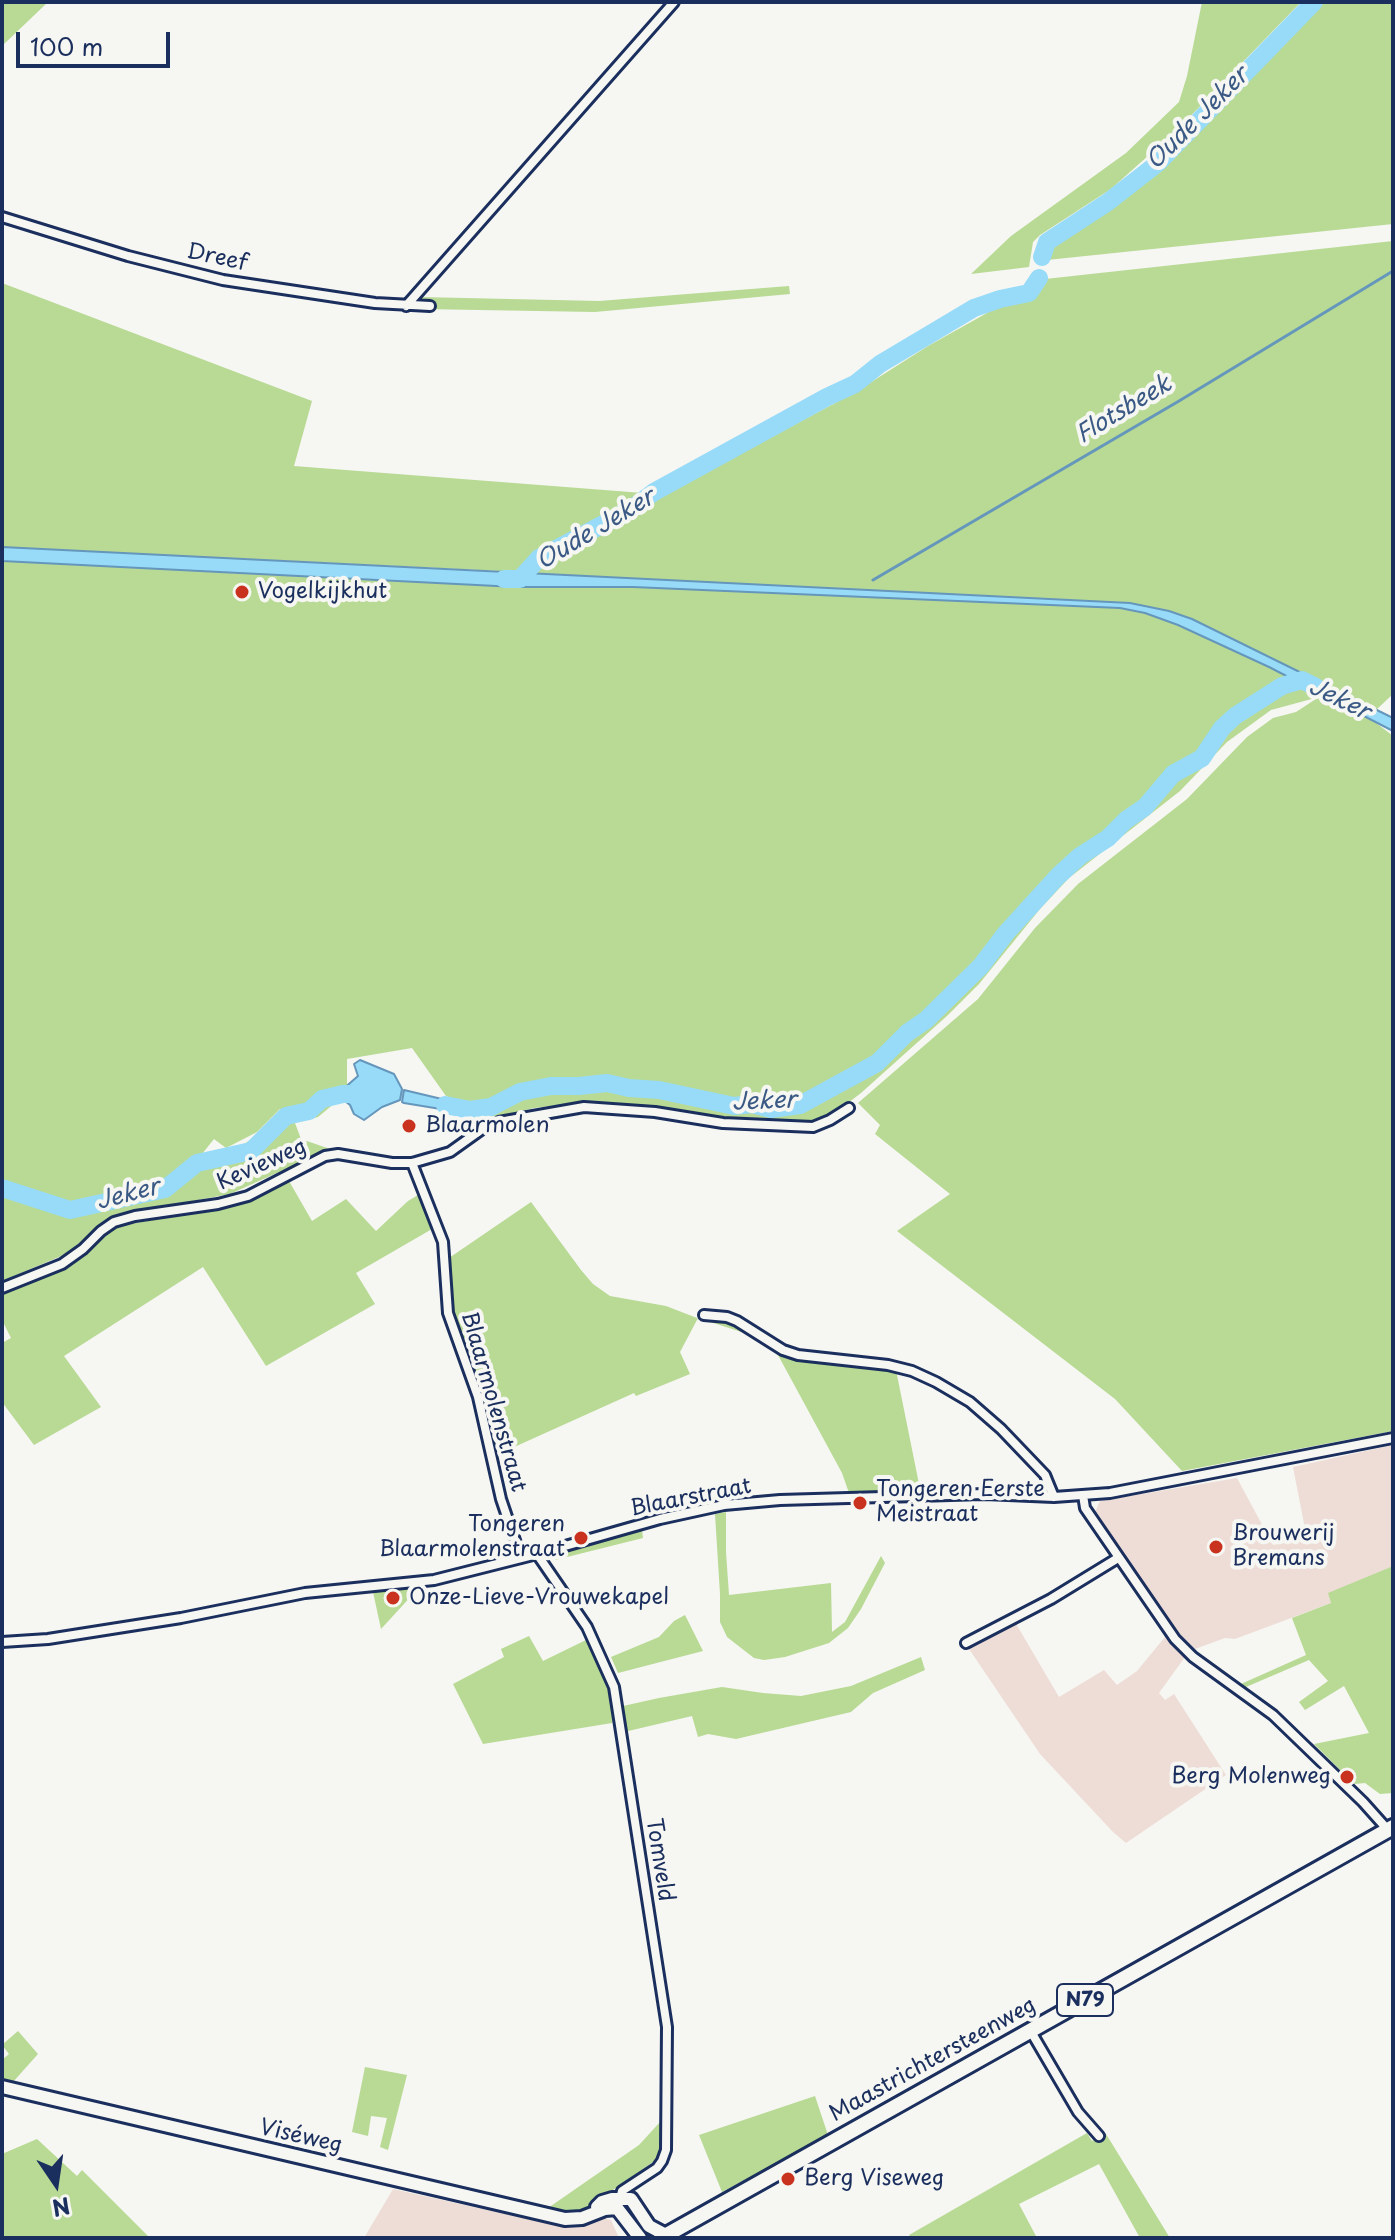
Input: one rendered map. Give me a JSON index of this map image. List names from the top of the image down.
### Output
{
  "streets": {
    "main road": ["N79", "Maastrichtersteenweg", "Viséweg"],
    "street": [
      "Dreef",
      "Kevieweg",
      "Blaarmolenstraat",
      "Blaarstraat",
      "Tomveld"
    ]
  },
  "crossings": [
    ["Kevieweg", "Blaarmolenstraat"],
    ["Blaarmolenstraat", "Blaarstraat"],
    ["Blaarstraat", "Tomveld"],
    ["Tomveld", "Viséweg"]
  ],
  "water": ["Oude Jeker", "Flotsbeek", "Jeker"],
  "places": [
    "Vogelkijkhut",
    "Blaarmolen",
    "Tongeren Eerste Meistraat",
    "Tongeren Blaarmolenstraat",
    "Brouwerij Bremans",
    "Onze-Lieve-Vrouwekapel",
    "Berg Molenweg",
    "Berg Viseweg"
  ],
  "scale_bar": "100 m",
  "north": "bottom"
}
